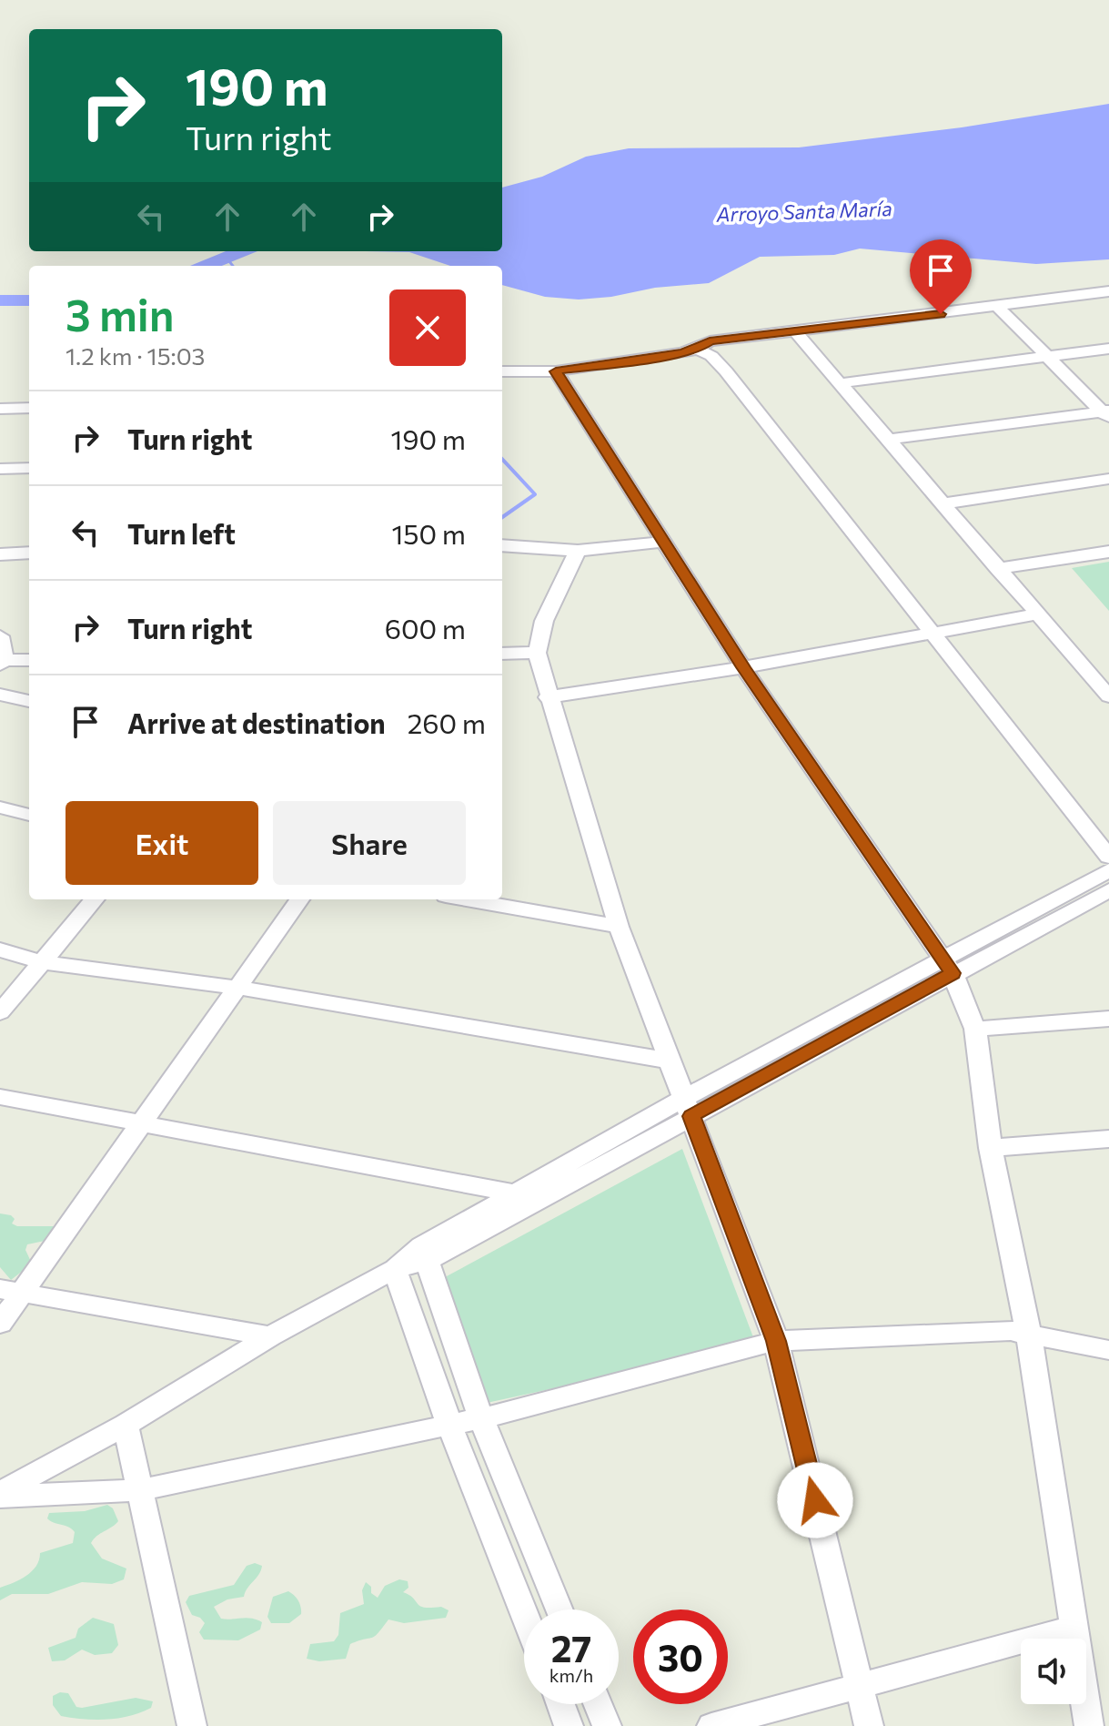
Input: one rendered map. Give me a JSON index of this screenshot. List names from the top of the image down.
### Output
{
  "water": ["Arroyo Santa María"],
  "page": {
    "turn": ["190 m", "Turn right"],
    "heading": ["3 min", "1.2 km · 15:03"],
    "list": [
      {
        "name": "Turn right",
        "value": "190 m"
      },
      {
        "name": "Turn left",
        "value": "150 m"
      },
      {
        "name": "Turn right",
        "value": "600 m"
      },
      {
        "name": "Arrive at destination",
        "value": "260 m"
      }
    ],
    "buttons": ["Exit", "Share"],
    "speed": "27 km/h",
    "limit": "30"
  }
}
